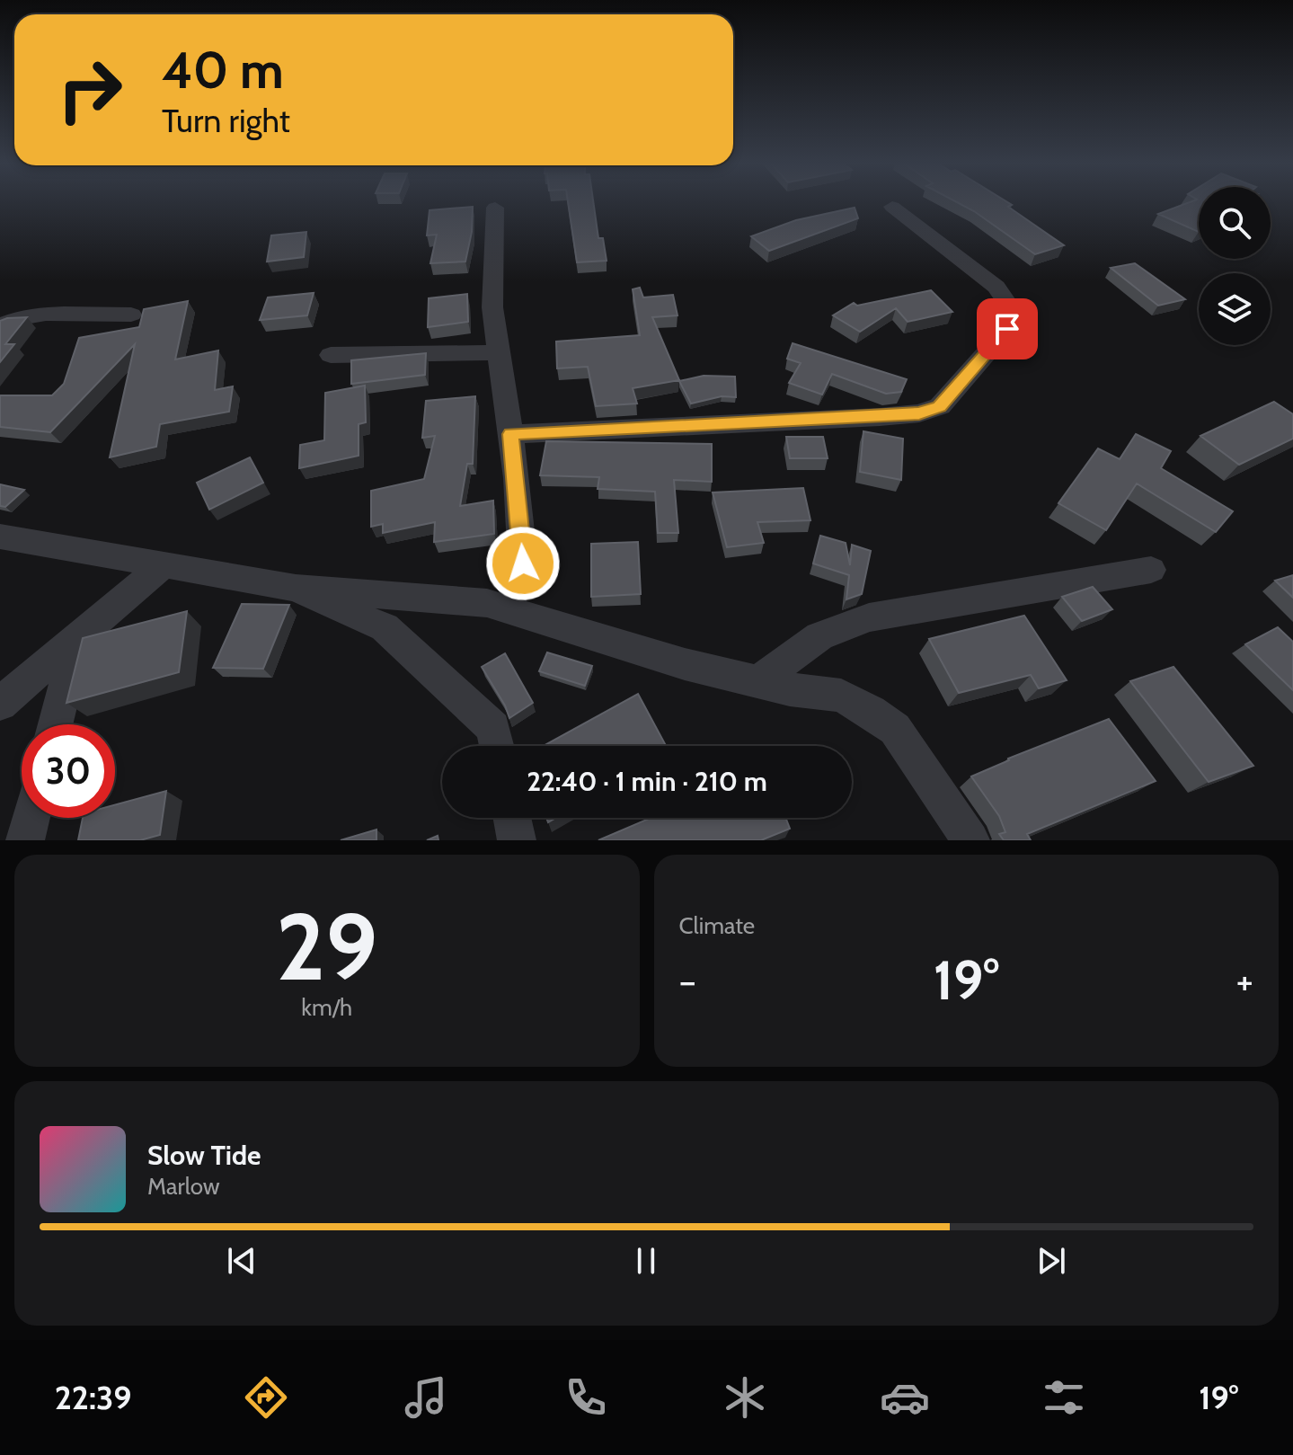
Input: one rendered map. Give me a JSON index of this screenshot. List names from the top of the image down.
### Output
{
  "page": {
    "turn": ["40 m", "Turn right"],
    "limit": "30",
    "trip": "22:40 · 1 min · 210 m",
    "tile": [
      ["29", "km/h"],
      "Climate"
    ],
    "heat": ["−", "19°", "+"],
    "song": ["Slow Tide", "Marlow"],
    "tabs": ["22:39", "19°"]
  }
}
